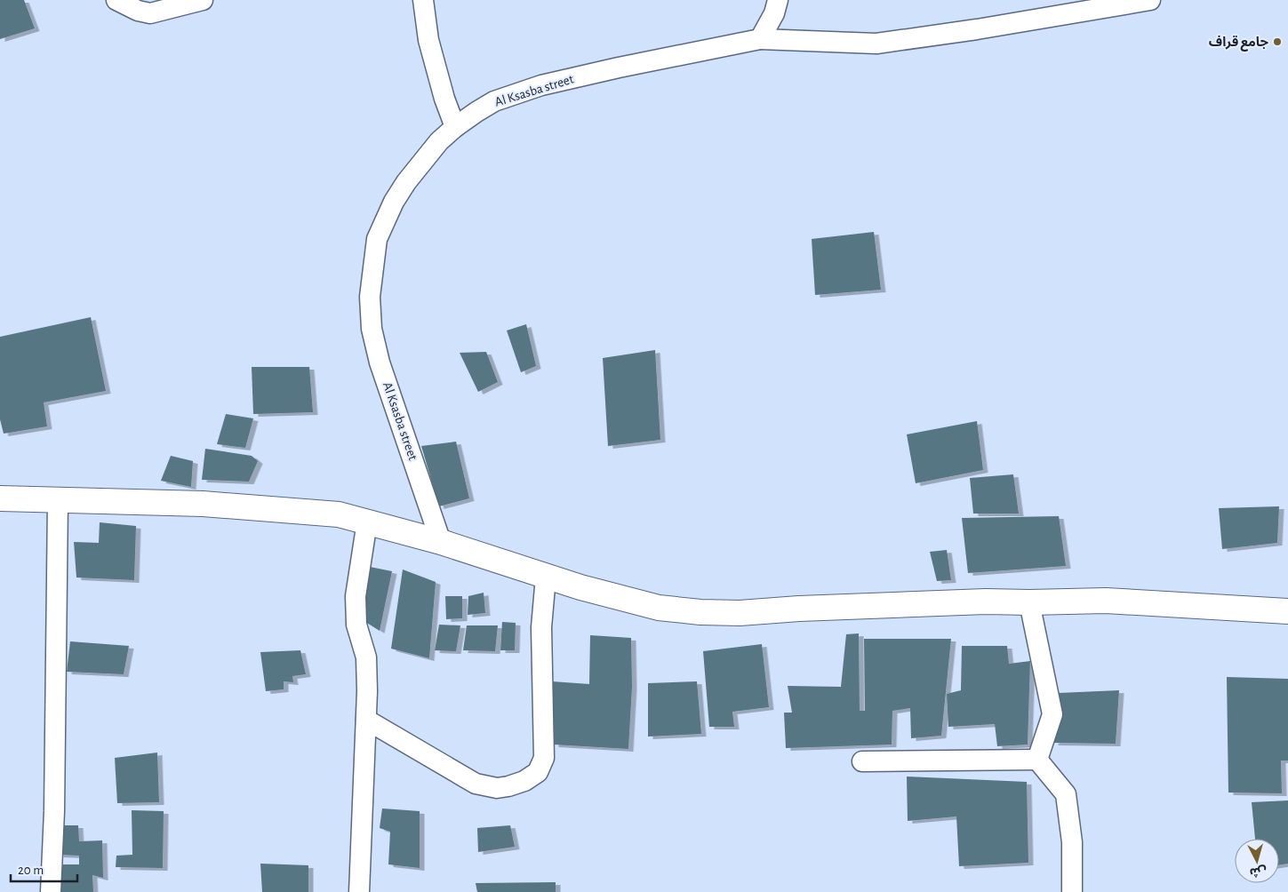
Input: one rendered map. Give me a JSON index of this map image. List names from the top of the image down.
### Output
{
  "streets": {
    "street": ["Al Ksasba street"]
  },
  "places": ["جامع قراف"],
  "scale_bar": "20 m",
  "north": "bottom"
}
